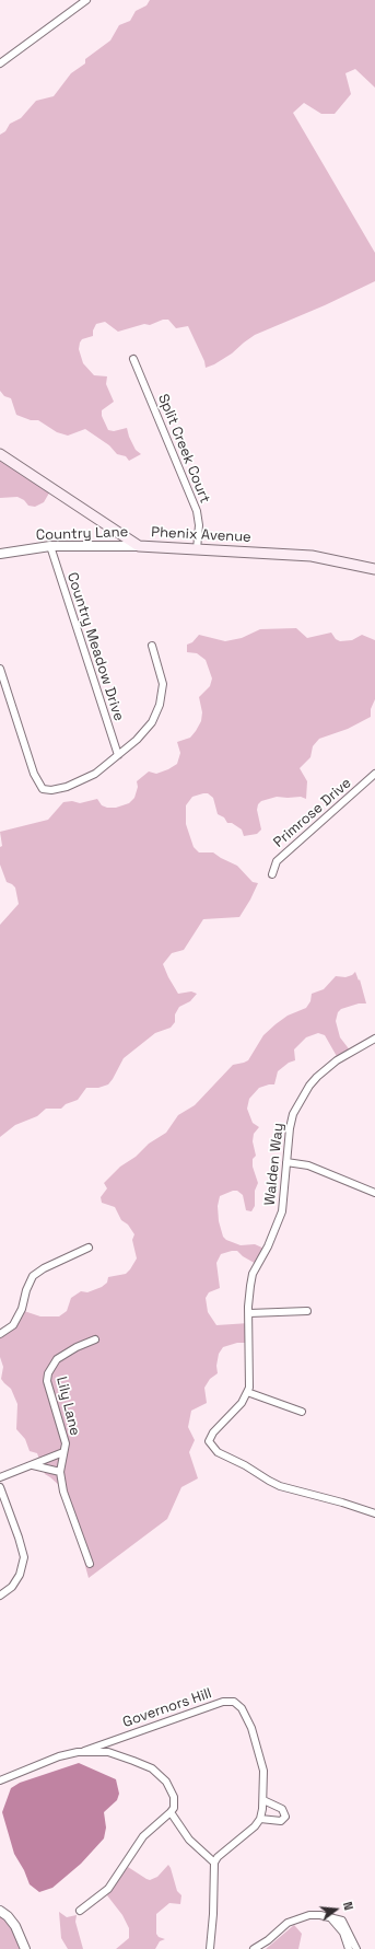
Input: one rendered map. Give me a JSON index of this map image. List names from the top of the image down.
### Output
{
  "streets": {
    "main road": ["Phenix Avenue"],
    "street": [
      "Split Creek Court",
      "Country Lane",
      "Country Meadow Drive",
      "Primrose Drive",
      "Walden Way",
      "Lily Lane",
      "Governors Hill"
    ]
  },
  "crossings": [
    ["Split Creek Court", "Phenix Avenue"],
    ["Country Lane", "Phenix Avenue"],
    ["Country Lane", "Country Meadow Drive"]
  ],
  "north": "right"
}
